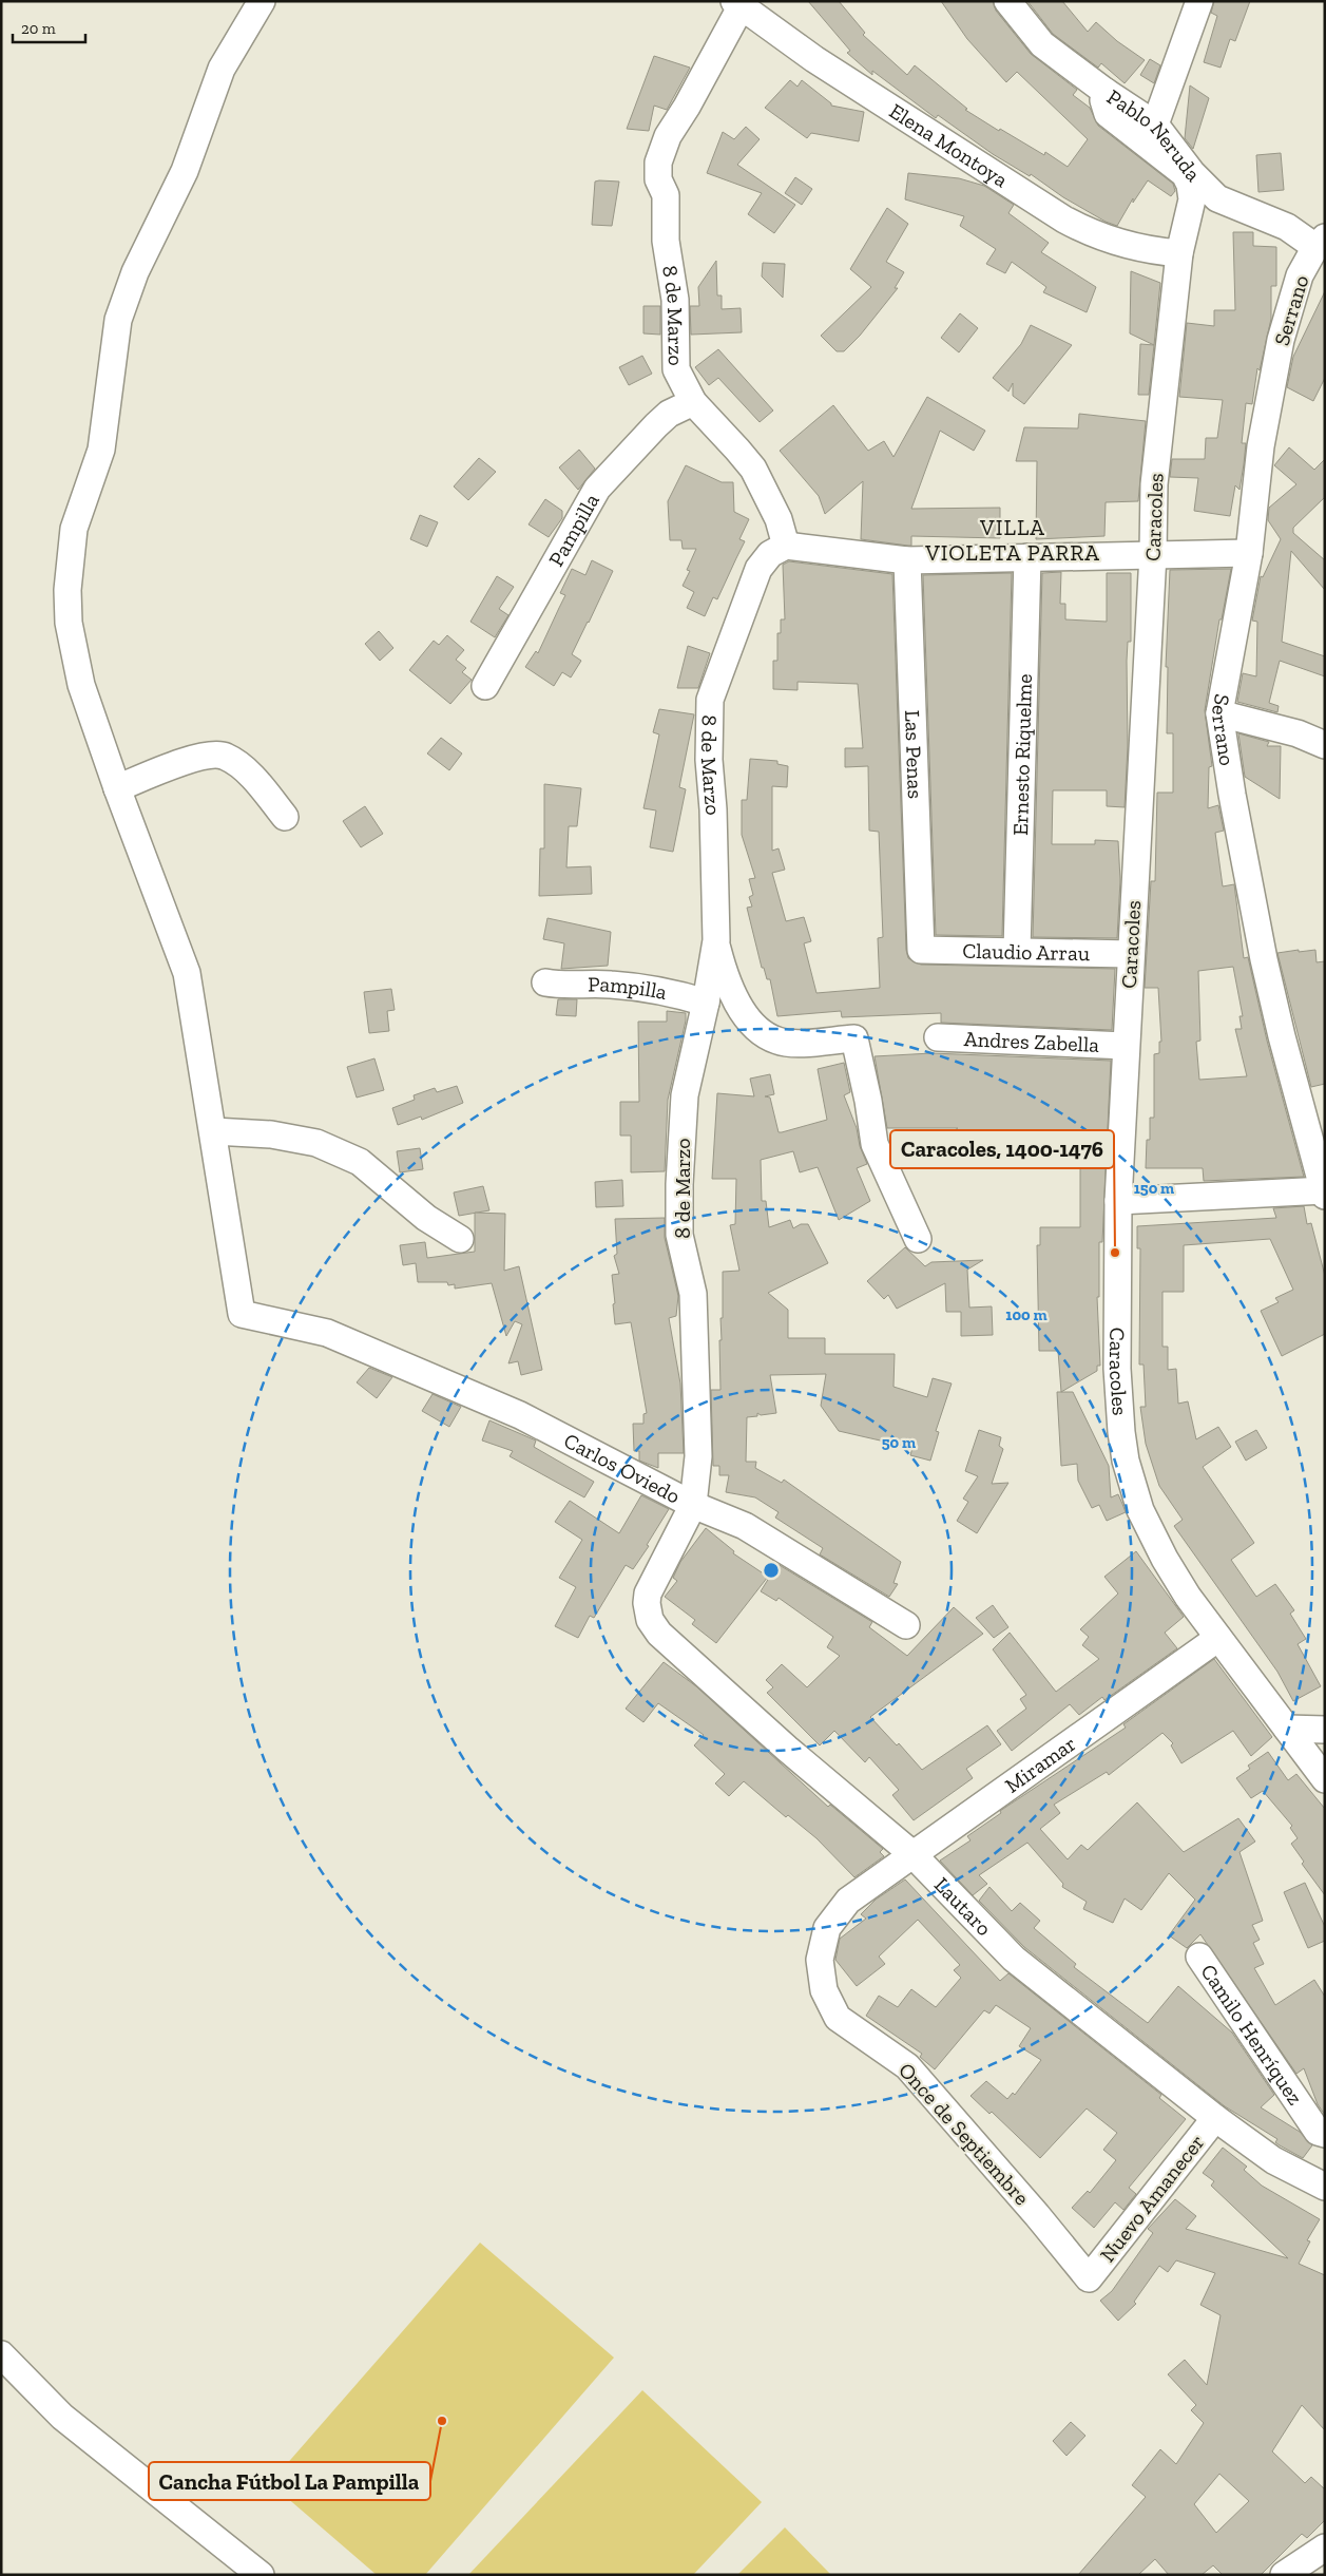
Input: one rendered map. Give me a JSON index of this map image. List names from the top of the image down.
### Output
{
  "streets": {
    "street": [
      "Pablo Neruda",
      "Elena Montoya",
      "Serrano",
      "8 de Marzo",
      "Caracoles",
      "Pampilla",
      "Las Penas",
      "Ernesto Riquelme",
      "Claudio Arrau",
      "Andres Zabella",
      "Carlos Oviedo",
      "Miramar",
      "Lautaro",
      "Camilo Henríquez",
      "Once de Septiembre",
      "Nuevo Amanecer"
    ]
  },
  "crossings": [
    ["Pablo Neruda", "Serrano"],
    ["Pablo Neruda", "Caracoles"],
    ["Elena Montoya", "8 de Marzo"],
    ["Elena Montoya", "Caracoles"],
    ["8 de Marzo", "Pampilla"],
    ["8 de Marzo", "Carlos Oviedo"],
    ["8 de Marzo", "Lautaro"],
    ["Caracoles", "Claudio Arrau"],
    ["Caracoles", "Andres Zabella"],
    ["Caracoles", "Miramar"],
    ["Las Penas", "Claudio Arrau"],
    ["Ernesto Riquelme", "Claudio Arrau"],
    ["Miramar", "Lautaro"],
    ["Miramar", "Once de Septiembre"],
    ["Lautaro", "Nuevo Amanecer"],
    ["Once de Septiembre", "Nuevo Amanecer"]
  ],
  "districts": ["VILLA VIOLETA PARRA"],
  "places": ["Caracoles, 1400-1476", "Cancha Fútbol La Pampilla"],
  "scale_bar": "20 m",
  "rings": ["150 m", "100 m", "50 m"]
}
